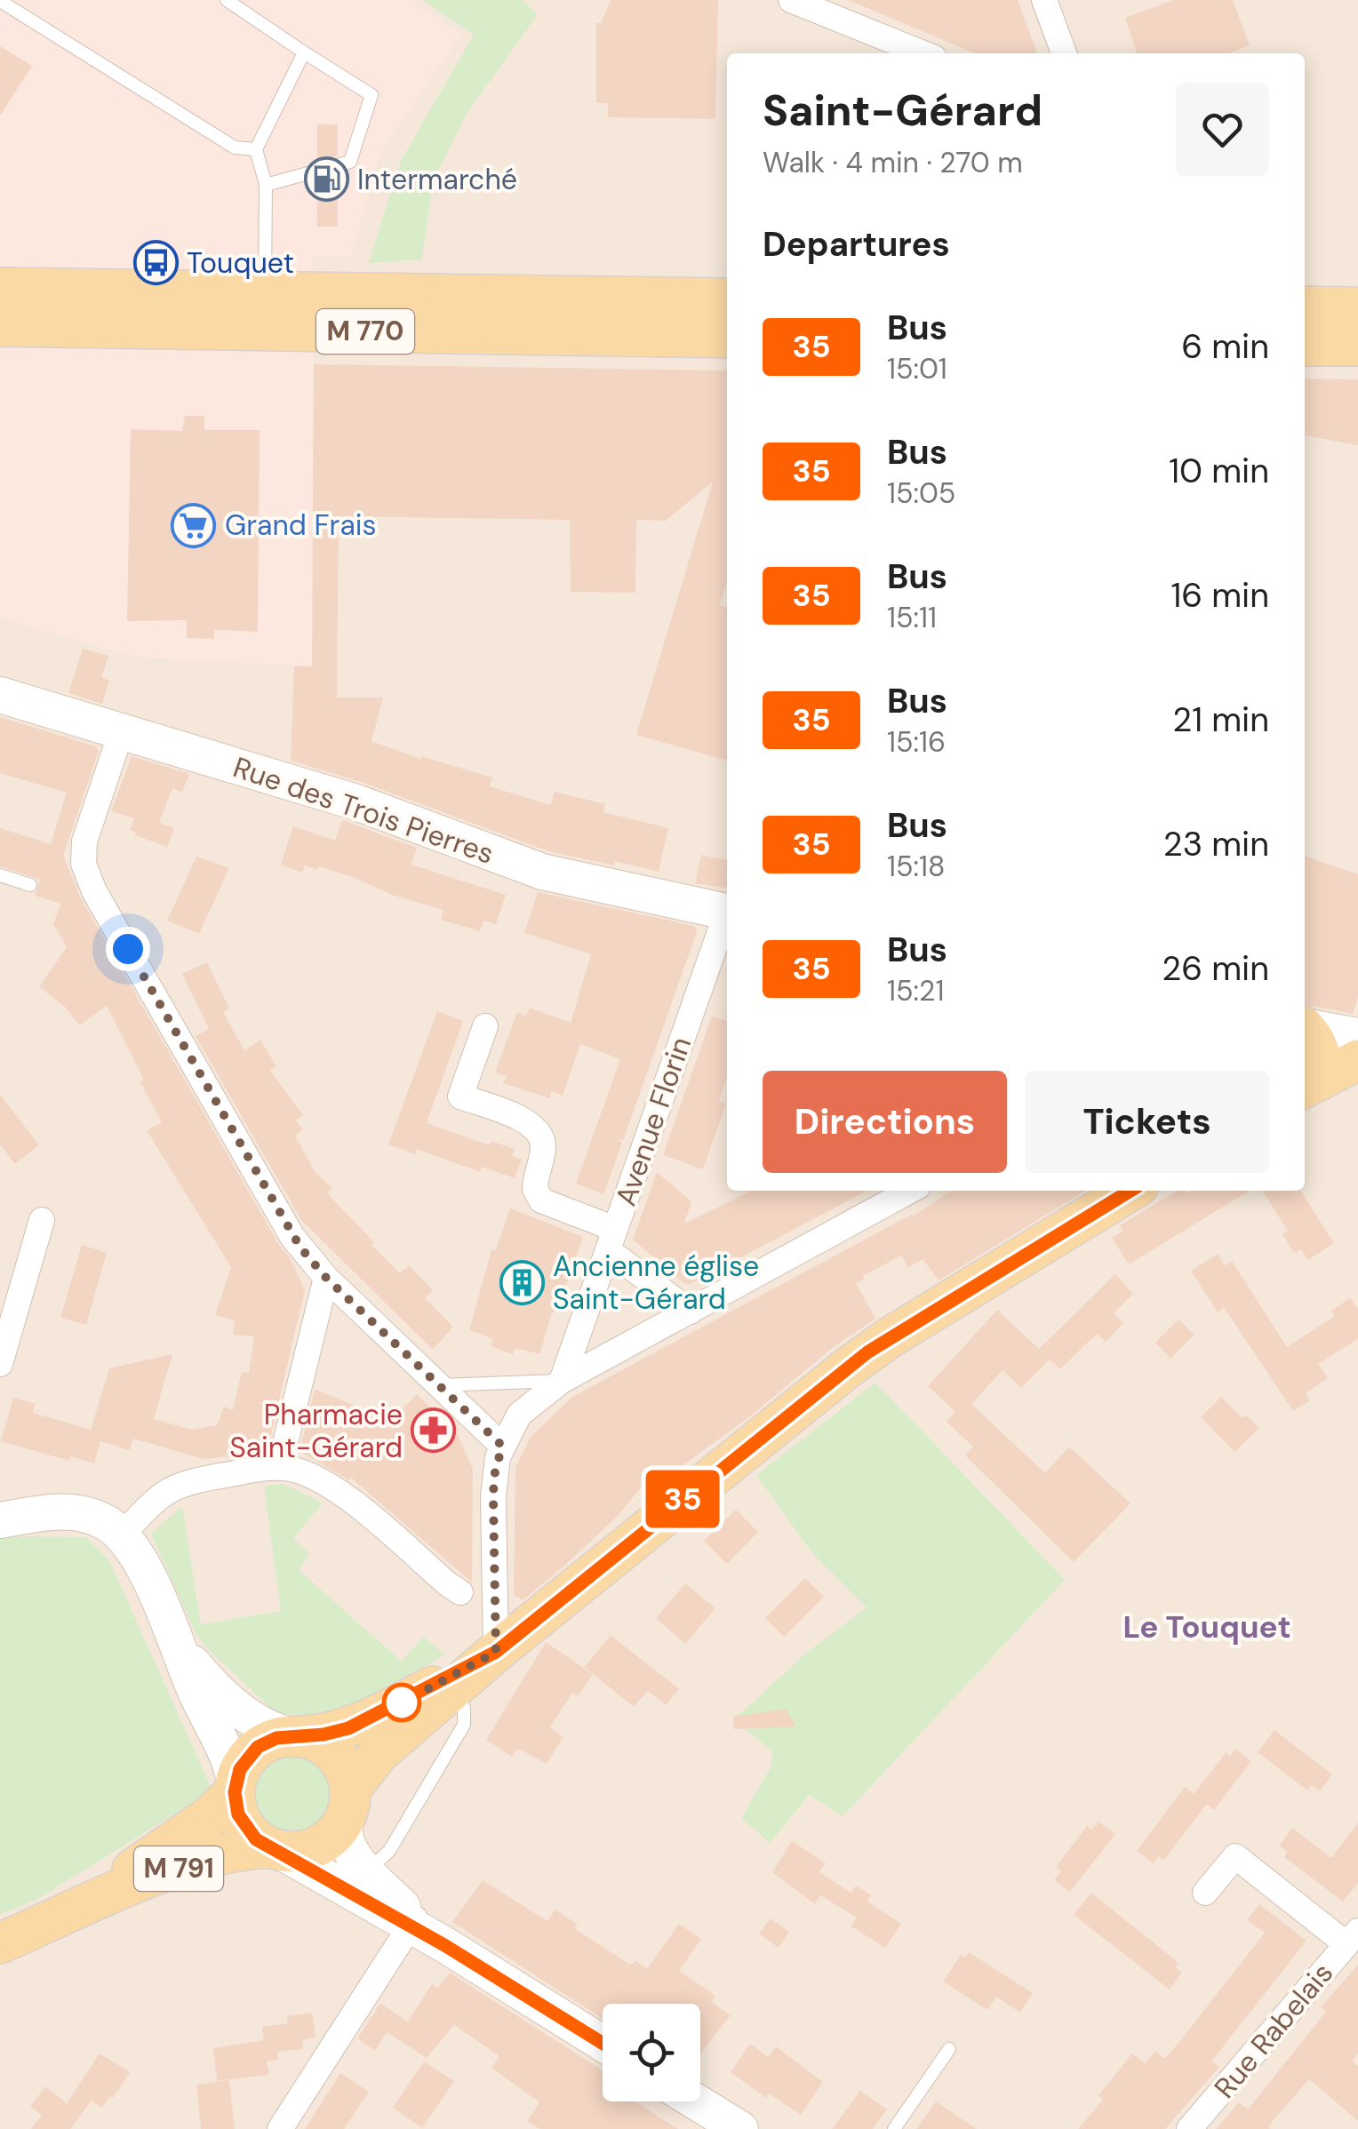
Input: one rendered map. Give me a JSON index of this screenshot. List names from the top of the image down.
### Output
{
  "streets": {
    "main road": ["M 770", "M 791"],
    "street": ["Rue des Trois Pierres", "Avenue Florin", "Rue Rabelais"]
  },
  "districts": ["Le Touquet"],
  "places": {
    "fuel station": ["Intermarché"],
    "bus stop": ["Touquet"],
    "supermarket": ["Grand Frais"],
    "building": ["Ancienne église Saint-Gérard"],
    "pharmacy": ["Pharmacie Saint-Gérard"]
  },
  "lines": ["bus line 35"],
  "page": {
    "on_map": "35",
    "heading": [
      ["Saint-Gérard", "Walk · 4 min · 270 m"],
      "Departures"
    ],
    "list": [
      {
        "mark": "35",
        "name": "Bus",
        "note": "15:01",
        "value": "6 min"
      },
      {
        "mark": "35",
        "name": "Bus",
        "note": "15:05",
        "value": "10 min"
      },
      {
        "mark": "35",
        "name": "Bus",
        "note": "15:11",
        "value": "16 min"
      },
      {
        "mark": "35",
        "name": "Bus",
        "note": "15:16",
        "value": "21 min"
      },
      {
        "mark": "35",
        "name": "Bus",
        "note": "15:18",
        "value": "23 min"
      },
      {
        "mark": "35",
        "name": "Bus",
        "note": "15:21",
        "value": "26 min"
      }
    ],
    "buttons": ["Directions", "Tickets"]
  }
}
